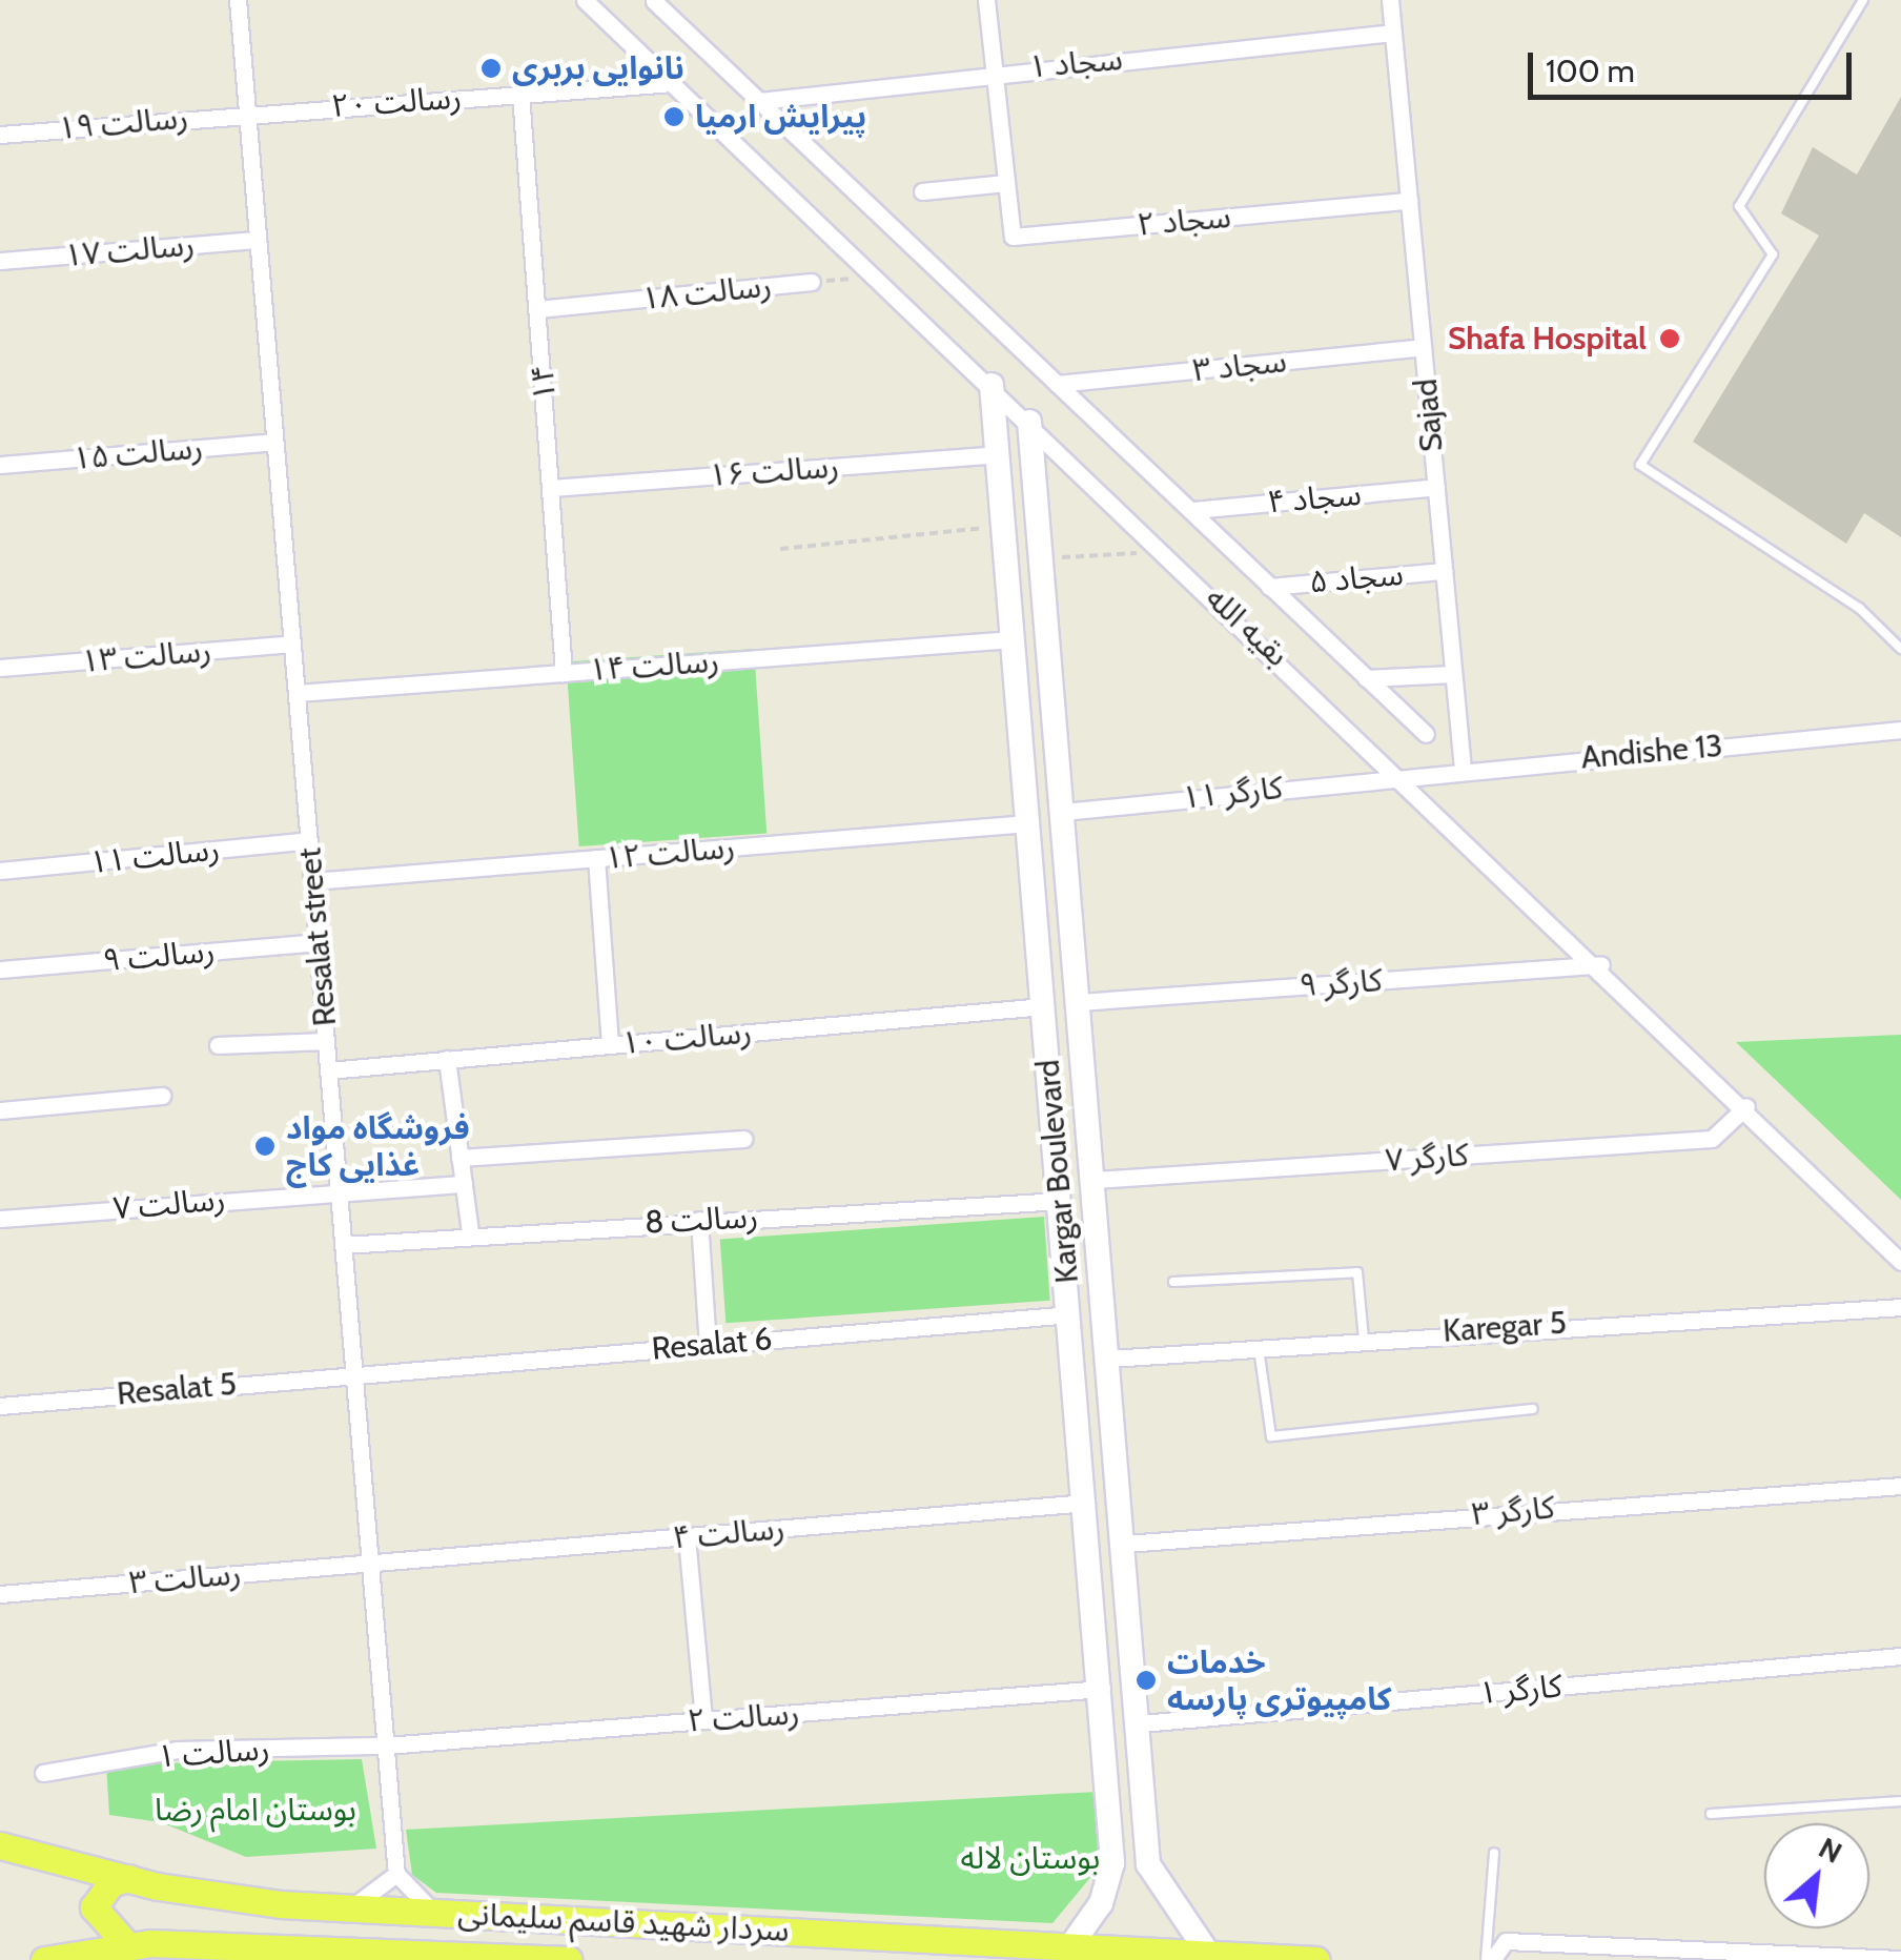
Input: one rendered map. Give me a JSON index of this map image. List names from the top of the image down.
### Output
{
  "streets": {
    "main road": ["سردار شهید قاسم سلیمانی"],
    "street": [
      "سجاد ۱",
      "رسالت ۲۰",
      "رسالت ۱۹",
      "سجاد ۲",
      "رسالت ۱۷",
      "رسالت ۱۸",
      "سجاد ۳",
      "۱۴",
      "Sajad",
      "رسالت ۱۵",
      "رسالت ۱۶",
      "سجاد ۴",
      "سجاد ۵",
      "بقیه الله",
      "رسالت ۱۳",
      "رسالت ۱۴",
      "Andishe 13",
      "کارگر ۱۱",
      "رسالت ۱۲",
      "رسالت ۱۱",
      "Resalat street",
      "رسالت ۹",
      "کارگر ۹",
      "رسالت ۱۰",
      "کارگر ۷",
      "Kargar Boulevard",
      "رسالت ۷",
      "رسالت 8",
      "Karegar 5",
      "Resalat 6",
      "Resalat 5",
      "کارگر ۳",
      "رسالت ۴",
      "رسالت ۳",
      "کارگر ۱",
      "رسالت ۲",
      "رسالت ۱"
    ]
  },
  "crossings": [
    ["سجاد ۱", "سجاد ۲"],
    ["سجاد ۱", "Sajad"],
    ["سجاد ۱", "بقیه الله"],
    ["رسالت ۲۰", "رسالت ۱۹"],
    ["رسالت ۲۰", "۱۴"],
    ["رسالت ۲۰", "بقیه الله"],
    ["رسالت ۲۰", "Resalat street"],
    ["رسالت ۱۹", "Resalat street"],
    ["سجاد ۲", "Sajad"],
    ["رسالت ۱۷", "Resalat street"],
    ["رسالت ۱۸", "۱۴"],
    ["رسالت ۱۸", "بقیه الله"],
    ["سجاد ۳", "Sajad"],
    ["سجاد ۳", "بقیه الله"],
    ["۱۴", "رسالت ۱۶"],
    ["۱۴", "رسالت ۱۴"],
    ["Sajad", "سجاد ۴"],
    ["Sajad", "سجاد ۵"],
    ["Sajad", "Andishe 13"],
    ["رسالت ۱۵", "Resalat street"],
    ["رسالت ۱۶", "Kargar Boulevard"],
    ["سجاد ۴", "بقیه الله"],
    ["سجاد ۵", "بقیه الله"],
    ["بقیه الله", "Andishe 13"],
    ["بقیه الله", "کارگر ۱۱"],
    ["بقیه الله", "کارگر ۹"],
    ["بقیه الله", "کارگر ۷"],
    ["بقیه الله", "Kargar Boulevard"],
    ["رسالت ۱۳", "Resalat street"],
    ["رسالت ۱۴", "Resalat street"],
    ["رسالت ۱۴", "Kargar Boulevard"],
    ["Andishe 13", "کارگر ۱۱"],
    ["کارگر ۱۱", "Kargar Boulevard"],
    ["رسالت ۱۲", "Resalat street"],
    ["رسالت ۱۲", "Kargar Boulevard"],
    ["رسالت ۱۱", "Resalat street"],
    ["Resalat street", "رسالت ۹"],
    ["Resalat street", "رسالت ۱۰"],
    ["Resalat street", "رسالت ۷"],
    ["Resalat street", "رسالت 8"],
    ["Resalat street", "Resalat 6"],
    ["Resalat street", "Resalat 5"],
    ["Resalat street", "رسالت ۴"],
    ["Resalat street", "رسالت ۳"],
    ["Resalat street", "رسالت ۲"],
    ["Resalat street", "رسالت ۱"],
    ["کارگر ۹", "Kargar Boulevard"],
    ["رسالت ۱۰", "Kargar Boulevard"],
    ["کارگر ۷", "Kargar Boulevard"],
    ["Kargar Boulevard", "رسالت 8"],
    ["Kargar Boulevard", "Karegar 5"],
    ["Kargar Boulevard", "Resalat 6"],
    ["Kargar Boulevard", "کارگر ۳"],
    ["Kargar Boulevard", "رسالت ۴"],
    ["Kargar Boulevard", "کارگر ۱"],
    ["Kargar Boulevard", "رسالت ۲"],
    ["Kargar Boulevard", "سردار شهید قاسم سلیمانی"],
    ["Resalat 6", "Resalat 5"],
    ["رسالت ۴", "رسالت ۳"],
    ["رسالت ۲", "رسالت ۱"]
  ],
  "parks": ["بوستان امام رضا", "بوستان لاله"],
  "places": [
    "نانوایی بربری",
    "پیرایش ارمیا",
    "Shafa Hospital",
    "فروشگاه مواد غذایی کاج",
    "خدمات کامپیوتری پارسه"
  ],
  "scale_bar": "100 m",
  "north": "top right"
}
